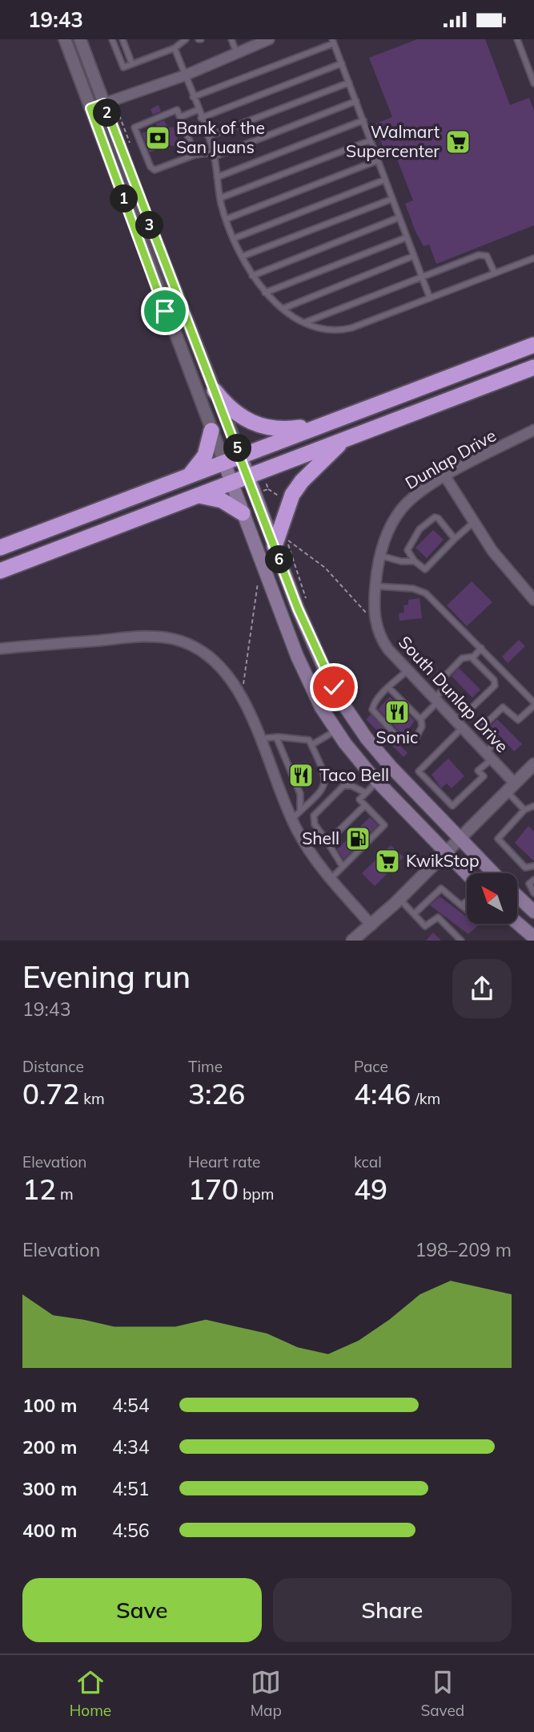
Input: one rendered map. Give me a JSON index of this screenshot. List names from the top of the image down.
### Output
{
  "streets": {
    "street": ["Dunlap Drive", "South Dunlap Drive"]
  },
  "crossings": [
    ["Dunlap Drive", "South Dunlap Drive"]
  ],
  "places": {
    "bank": ["Bank of the San Juans"],
    "supermarket": ["Walmart Supercenter", "KwikStop"],
    "restaurant": ["Sonic", "Taco Bell"],
    "fuel station": ["Shell"]
  },
  "north": "top left",
  "page": {
    "status": "19:43",
    "pins": [
      "2",
      "1",
      "3",
      "5",
      "6"
    ],
    "heading": ["Evening run", "19:43"],
    "stats": [
      ["Distance", "0.72 km"],
      ["Time", "3:26"],
      ["Pace", "4:46 /km"],
      ["Elevation", "12 m"],
      ["Heart rate", "170 bpm"],
      ["kcal", "49"]
    ],
    "chart": ["Elevation", "198–209 m"],
    "list": [
      {
        "name": "100 m",
        "note": "4:54"
      },
      {
        "name": "200 m",
        "note": "4:34"
      },
      {
        "name": "300 m",
        "note": "4:51"
      },
      {
        "name": "400 m",
        "note": "4:56"
      }
    ],
    "buttons": ["Save", "Share"],
    "tabs": ["Home", "Map", "Saved"]
  }
}
